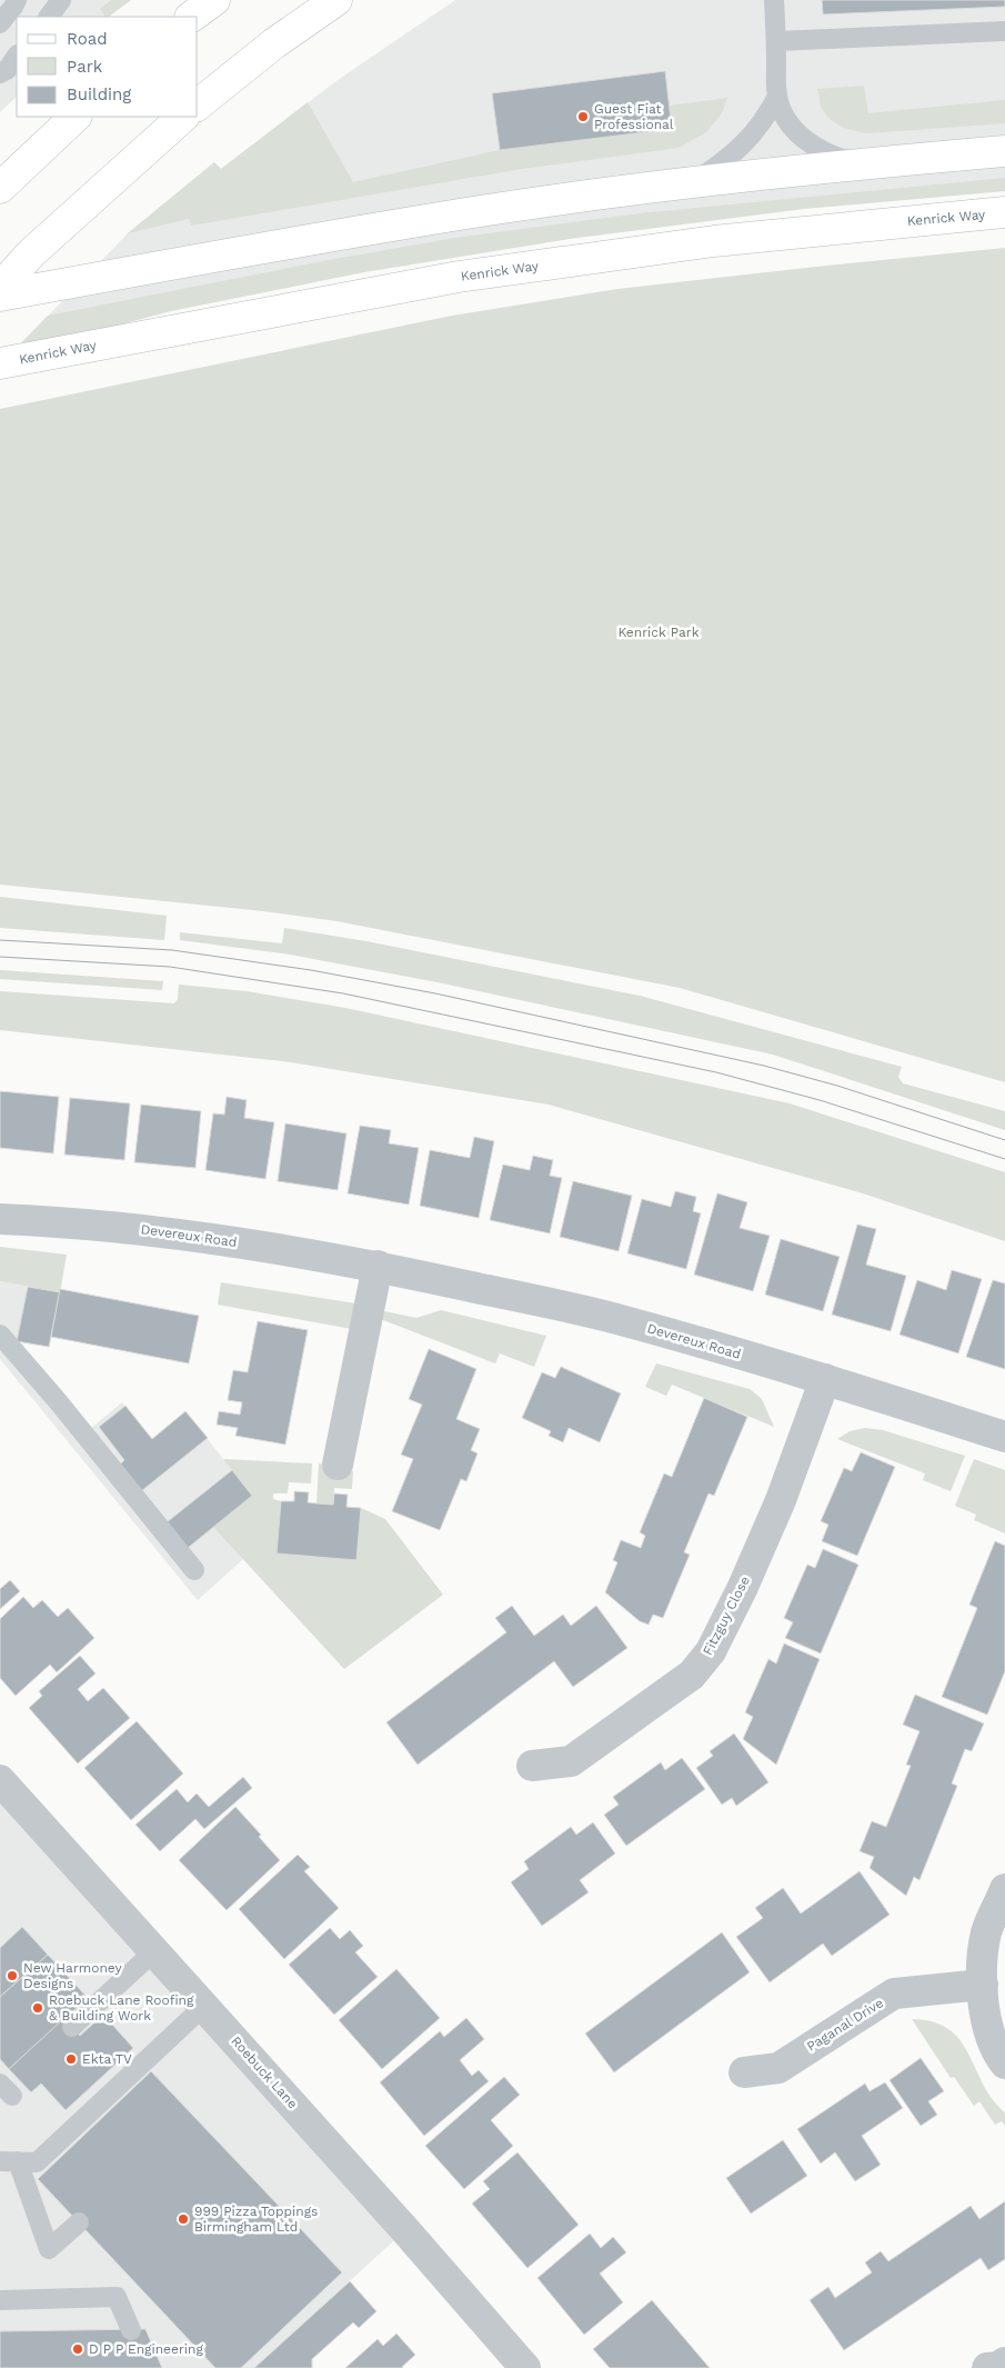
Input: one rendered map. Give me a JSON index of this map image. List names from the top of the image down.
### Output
{
  "streets": {
    "main road": ["Kenrick Way"],
    "street": [
      "Devereux Road",
      "Fitzguy Close",
      "Paganal Drive",
      "Roebuck Lane"
    ]
  },
  "crossings": [
    ["Devereux Road", "Fitzguy Close"]
  ],
  "parks": ["Kenrick Park"],
  "places": [
    "Guest Fiat Professional",
    "New Harmoney Designs",
    "Roebuck Lane Roofing & Building Work",
    "Ekta TV",
    "999 Pizza Toppings Birmingham Ltd",
    "D P P Engineering"
  ],
  "legend": ["Road", "Park", "Building"]
}
